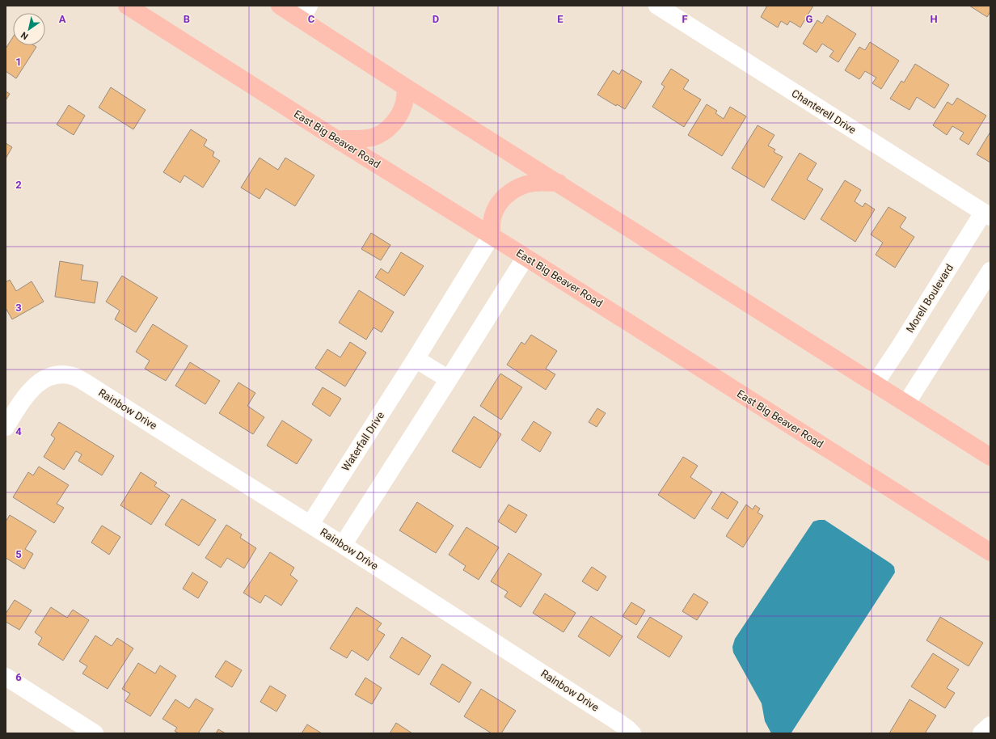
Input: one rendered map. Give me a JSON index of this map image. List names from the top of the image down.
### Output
{
  "streets": {
    "main road": ["East Big Beaver Road"],
    "street": [
      "Chanterell Drive",
      "Morell Boulevard",
      "Rainbow Drive",
      "Waterfall Drive"
    ]
  },
  "crossings": [
    ["Chanterell Drive", "Morell Boulevard"],
    ["East Big Beaver Road", "Waterfall Drive"],
    ["Rainbow Drive", "Waterfall Drive"]
  ],
  "north": "bottom left",
  "grid": {
    "columns": [
      "A",
      "B",
      "C",
      "D",
      "E",
      "F",
      "G",
      "H"
    ],
    "rows": [
      "1",
      "2",
      "3",
      "4",
      "5",
      "6"
    ]
  }
}
